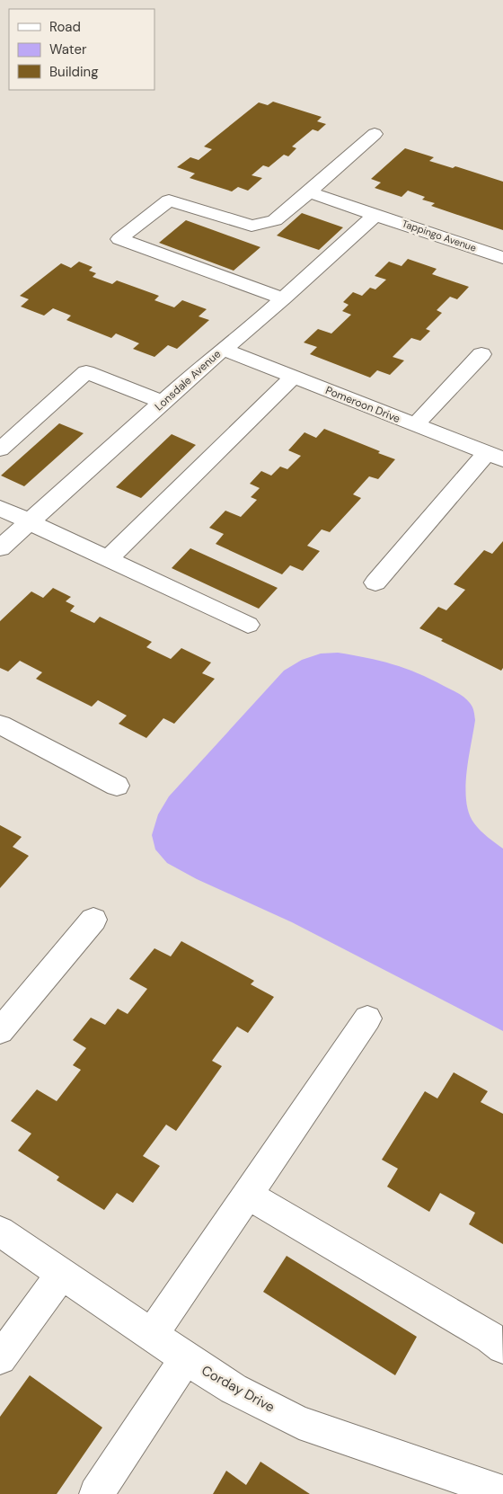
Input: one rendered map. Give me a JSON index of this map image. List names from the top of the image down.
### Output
{
  "streets": {
    "street": [
      "Tappingo Avenue",
      "Lonsdale Avenue",
      "Pomeroon Drive",
      "Corday Drive"
    ]
  },
  "crossings": [
    ["Tappingo Avenue", "Lonsdale Avenue"],
    ["Lonsdale Avenue", "Pomeroon Drive"]
  ],
  "legend": ["Road", "Water", "Building"]
}
